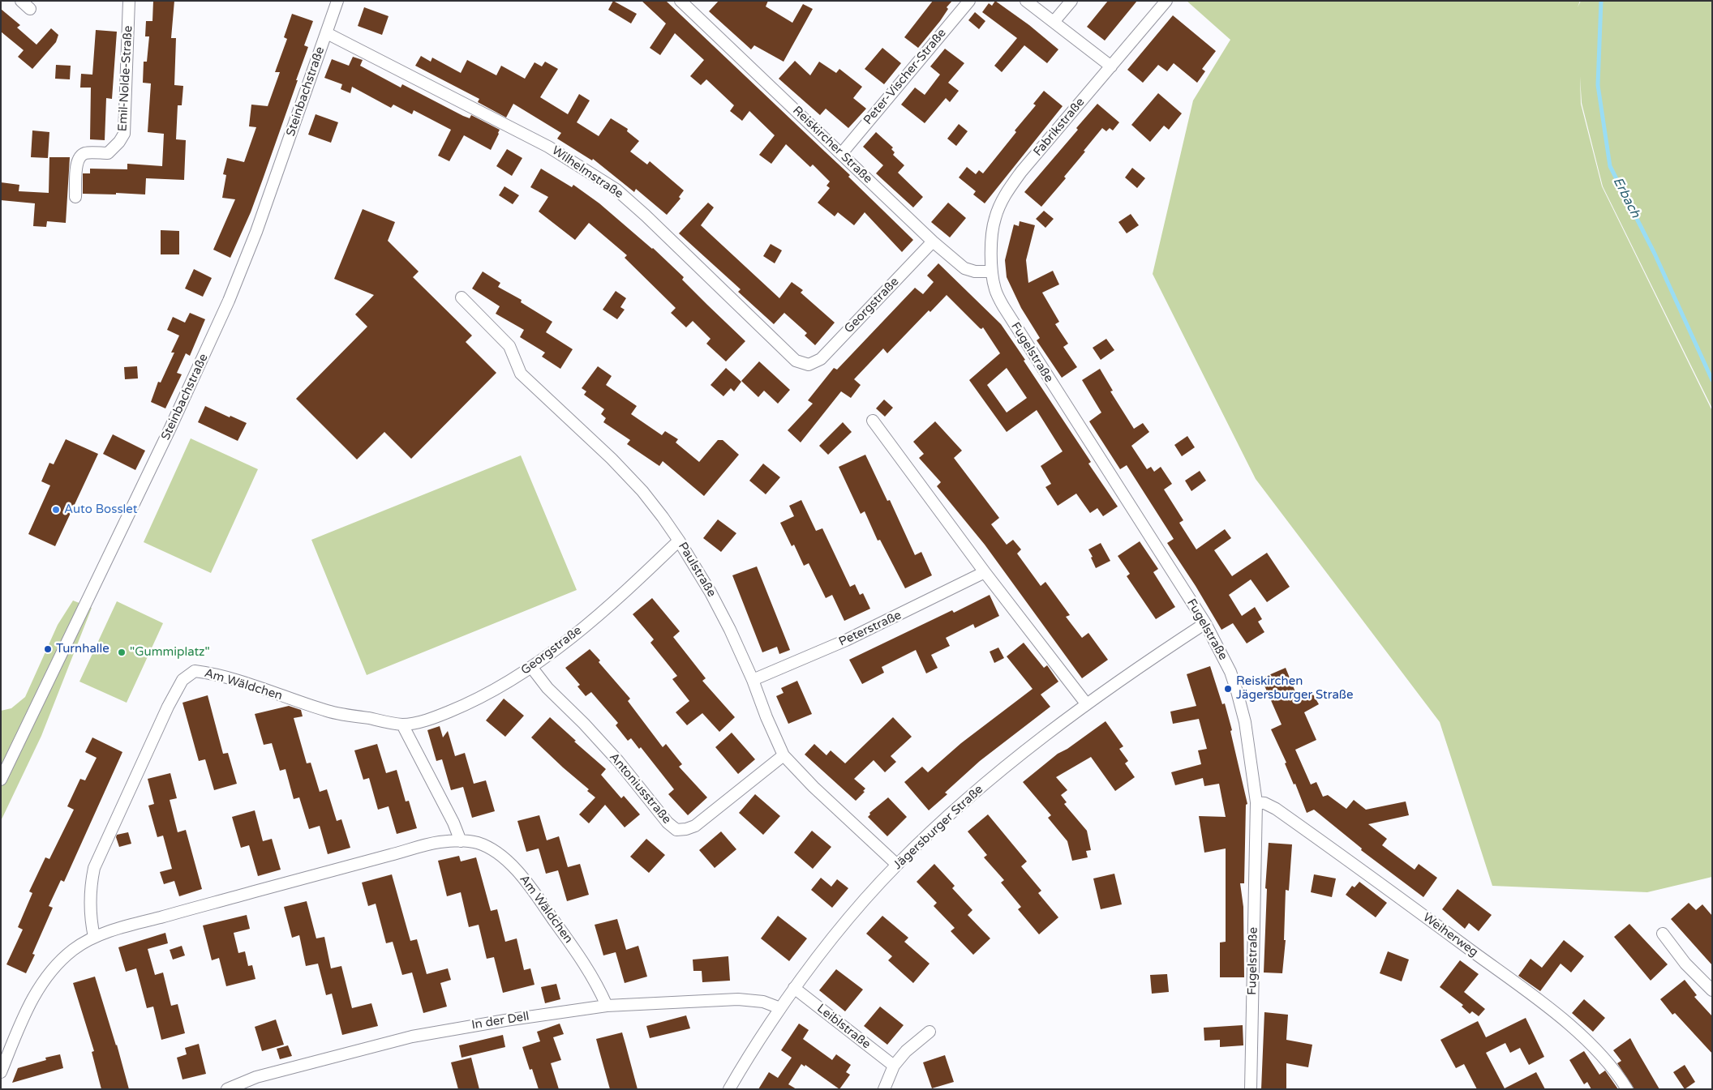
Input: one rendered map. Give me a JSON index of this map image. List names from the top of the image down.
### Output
{
  "streets": {
    "street": [
      "Peter-Vischer-Straße",
      "Emil-Nolde-Straße",
      "Steinbachstraße",
      "Fabrikstraße",
      "Reiskircher Straße",
      "Wilhelmstraße",
      "Georgstraße",
      "Fugelstraße",
      "Paulstraße",
      "Peterstraße",
      "Am Wäldchen",
      "Antoniusstraße",
      "Jägersburger Straße",
      "Weiherweg",
      "In der Dell",
      "Leiblstraße"
    ]
  },
  "crossings": [
    ["Peter-Vischer-Straße", "Reiskircher Straße"],
    ["Steinbachstraße", "Wilhelmstraße"],
    ["Fabrikstraße", "Reiskircher Straße"],
    ["Fabrikstraße", "Fugelstraße"],
    ["Reiskircher Straße", "Georgstraße"],
    ["Reiskircher Straße", "Fugelstraße"],
    ["Wilhelmstraße", "Georgstraße"],
    ["Georgstraße", "Paulstraße"],
    ["Georgstraße", "Am Wäldchen"],
    ["Georgstraße", "Antoniusstraße"],
    ["Fugelstraße", "Jägersburger Straße"],
    ["Fugelstraße", "Weiherweg"],
    ["Paulstraße", "Peterstraße"],
    ["Paulstraße", "Antoniusstraße"],
    ["Paulstraße", "Jägersburger Straße"],
    ["Am Wäldchen", "In der Dell"],
    ["Jägersburger Straße", "In der Dell"],
    ["Jägersburger Straße", "Leiblstraße"]
  ],
  "water": ["Erbach"],
  "places": [
    "Auto Bosslet",
    "Turnhalle",
    "\"Gummiplatz\"",
    "Reiskirchen Jägersburger Straße"
  ]
}
